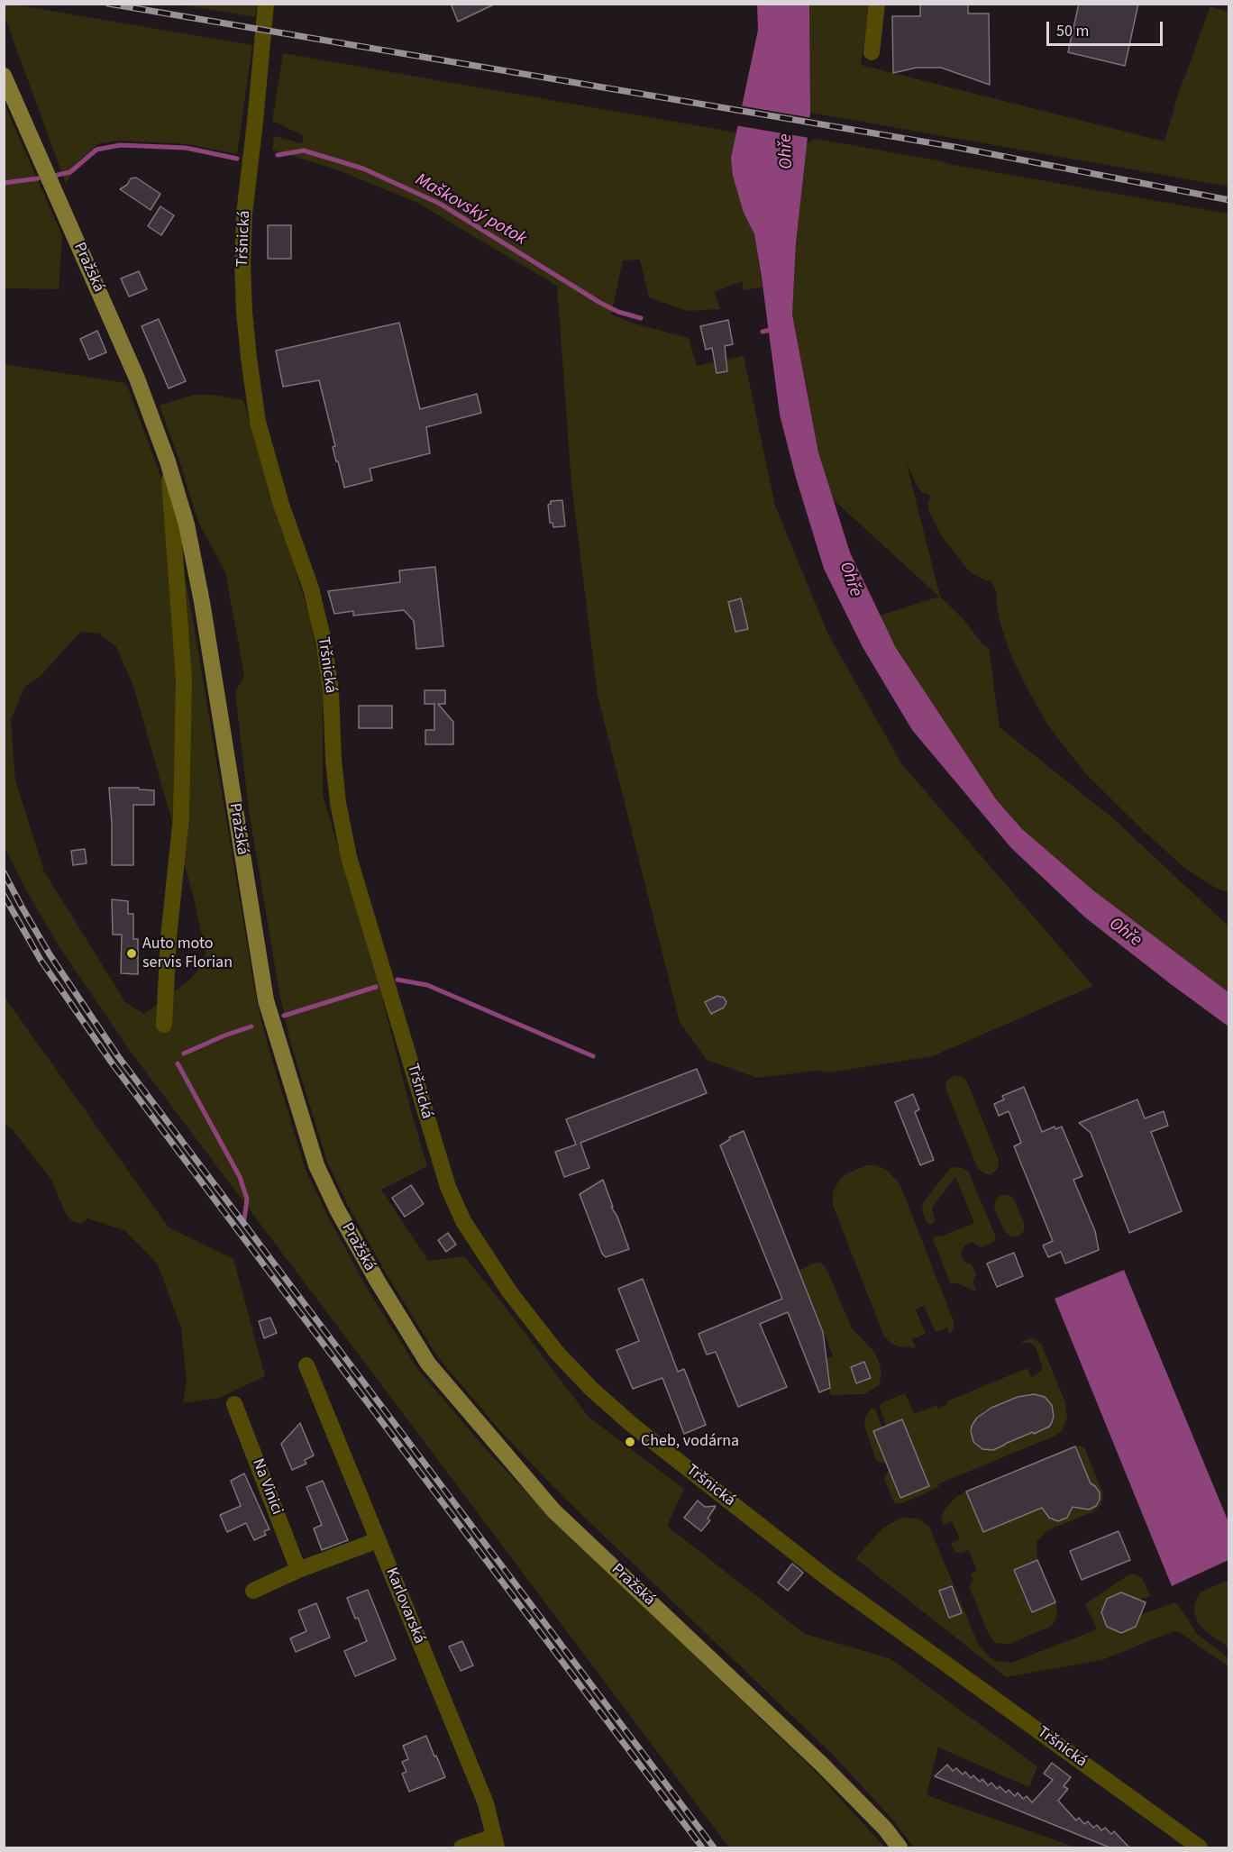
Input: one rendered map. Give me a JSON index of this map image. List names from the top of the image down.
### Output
{
  "streets": {
    "main road": ["Pražská"],
    "street": ["Tršnická", "Na Vinici", "Karlovarská"]
  },
  "water": ["Ohře", "Maškovský potok"],
  "places": ["Auto moto servis Florian", "Cheb, vodárna"],
  "scale_bar": "50 m"
}
